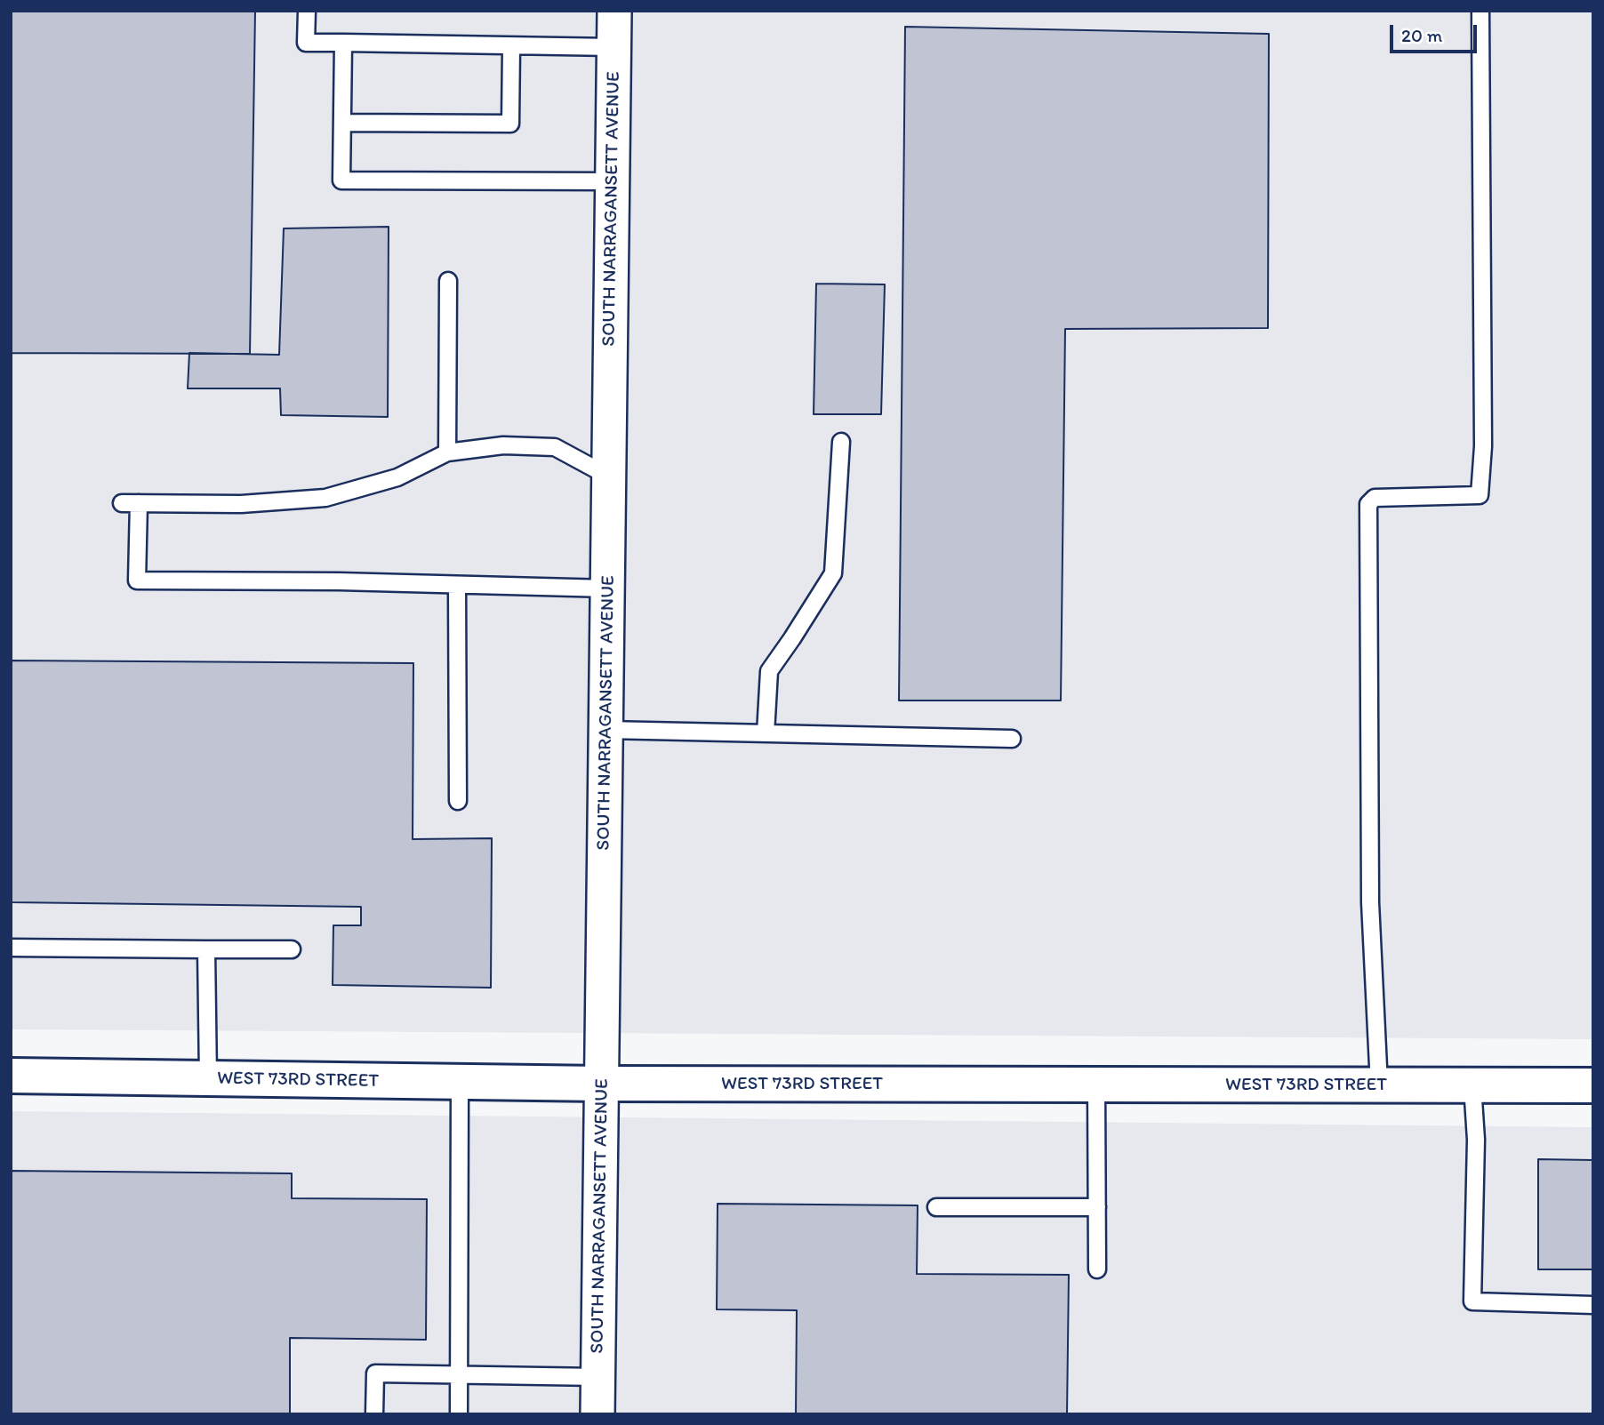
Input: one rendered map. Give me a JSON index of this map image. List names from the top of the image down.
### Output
{
  "streets": {
    "street": ["SOUTH NARRAGANSETT AVENUE", "WEST 73RD STREET"]
  },
  "crossings": [
    ["SOUTH NARRAGANSETT AVENUE", "WEST 73RD STREET"]
  ],
  "scale_bar": "20 m"
}
